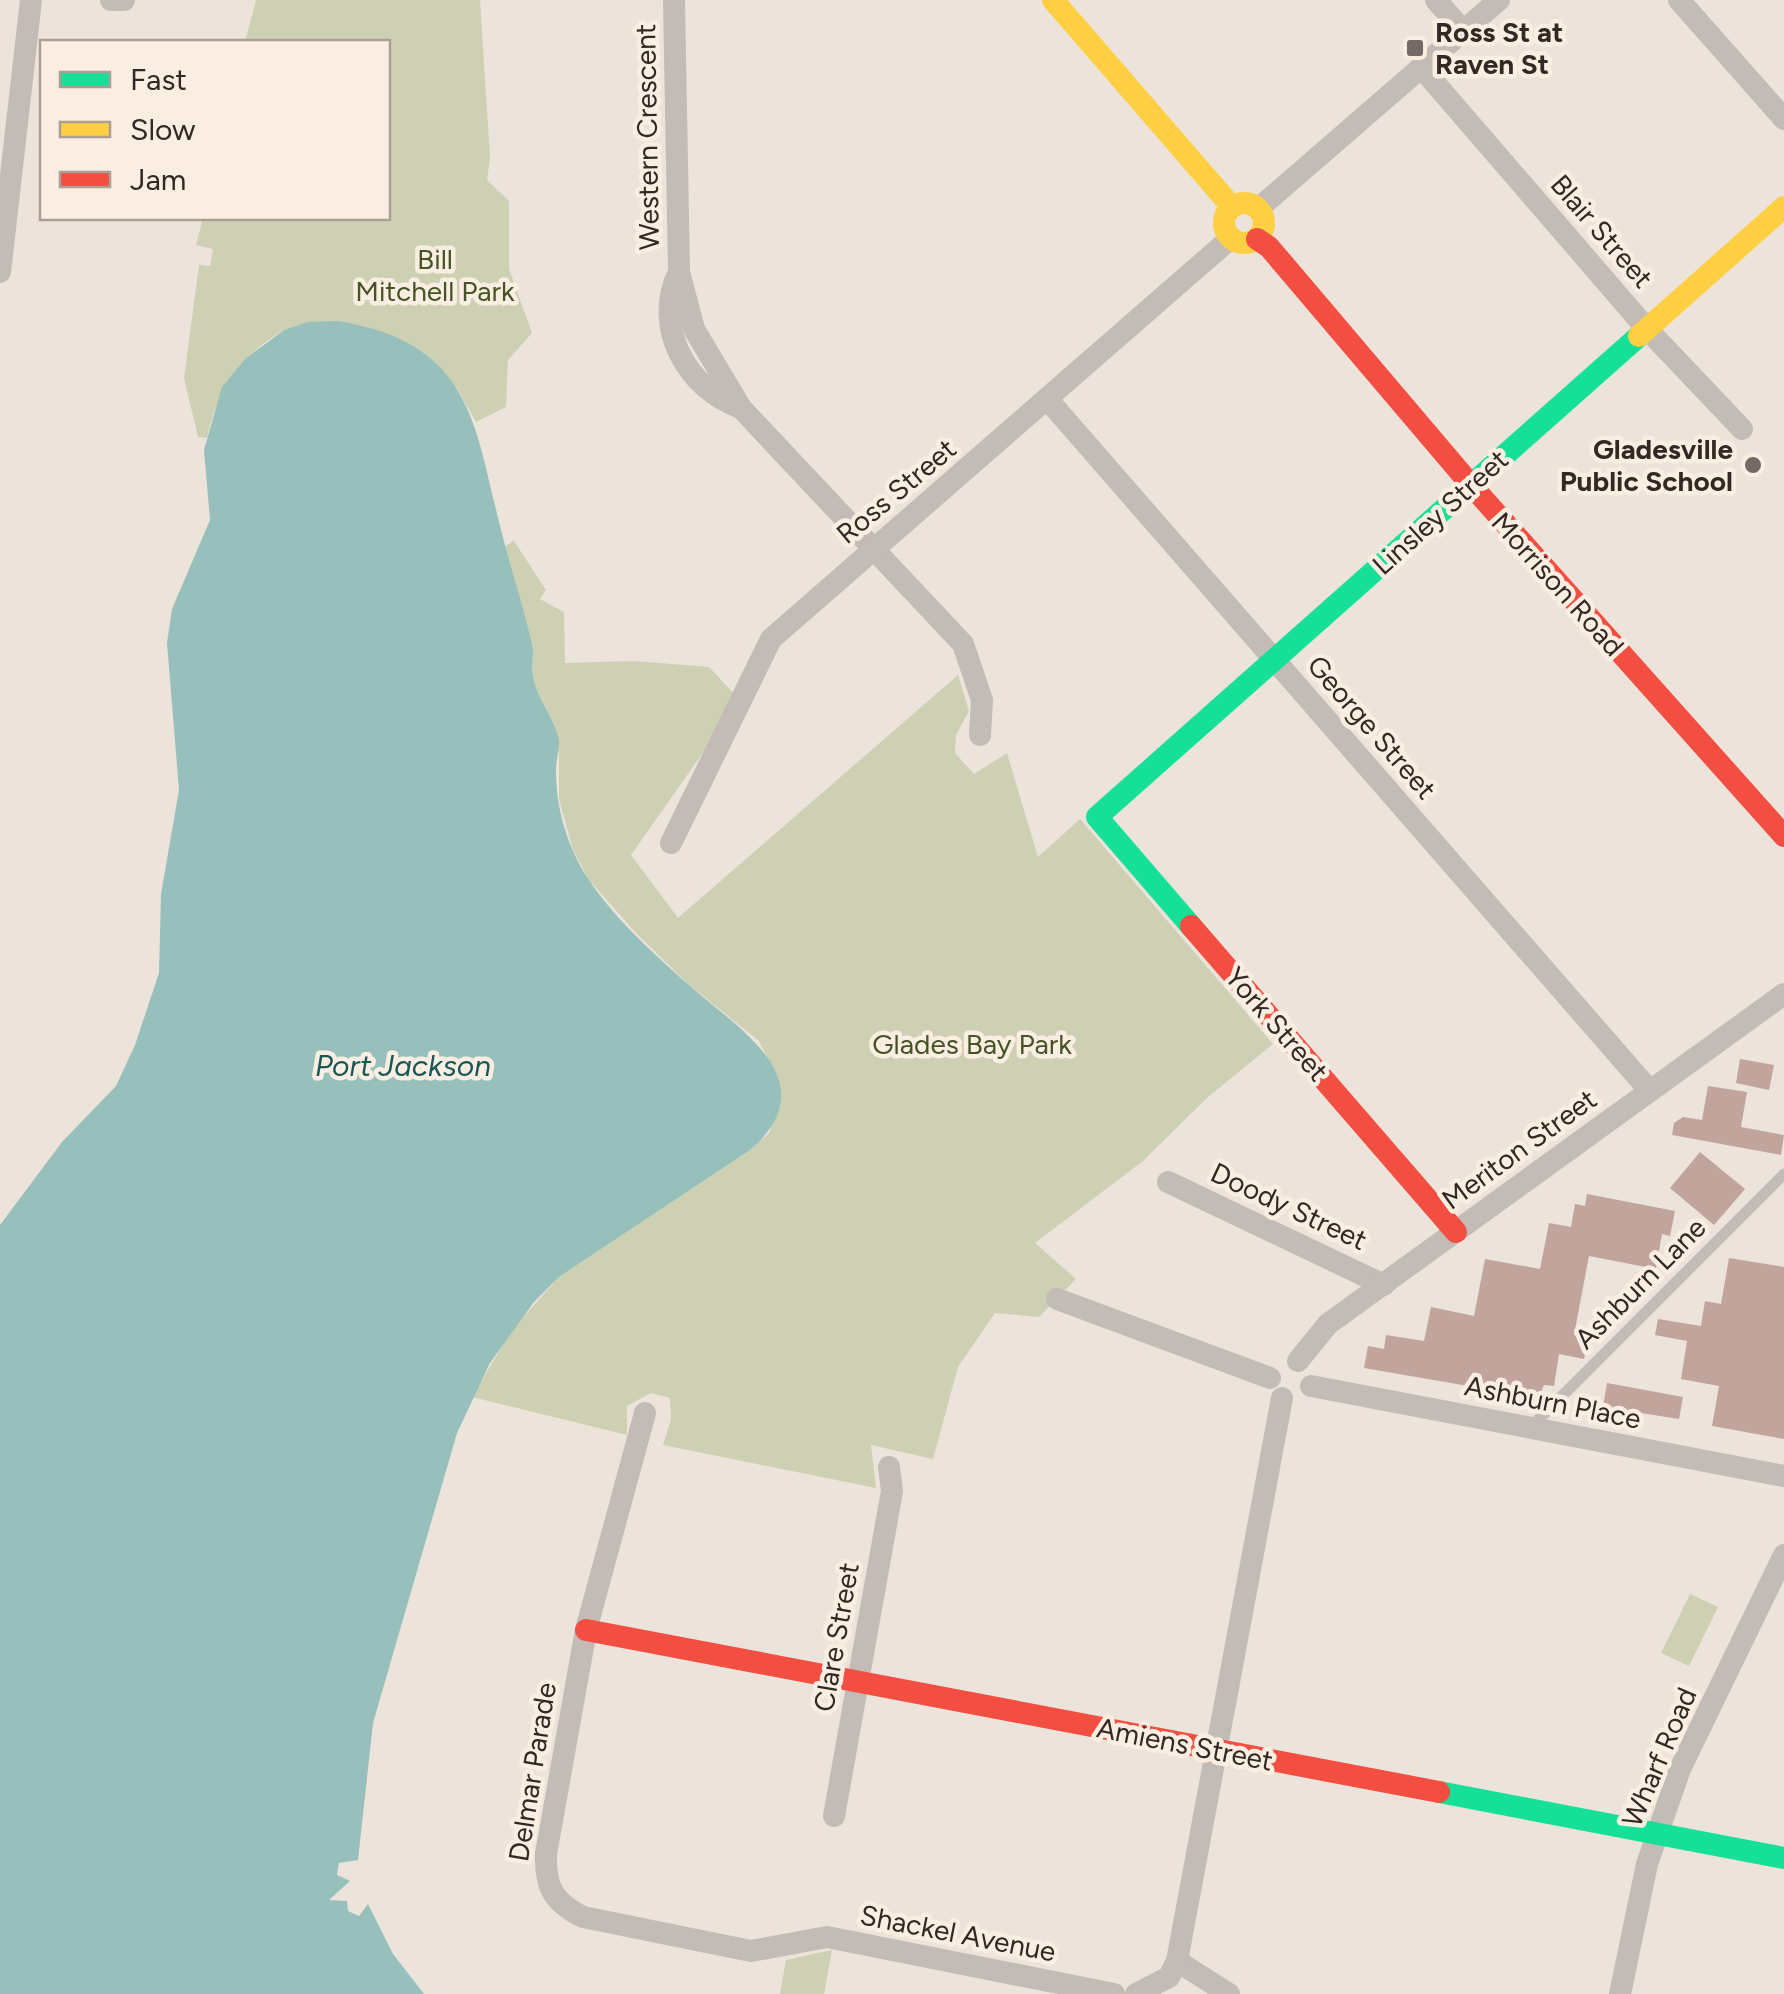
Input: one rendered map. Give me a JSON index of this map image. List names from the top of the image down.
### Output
{
  "streets": {
    "street": [
      "Western Crescent",
      "Blair Street",
      "Ross Street",
      "Linsley Street",
      "Morrison Road",
      "George Street",
      "York Street",
      "Meriton Street",
      "Doody Street",
      "Ashburn Place",
      "Clare Street",
      "Amiens Street",
      "Wharf Road",
      "Delmar Parade",
      "Shackel Avenue"
    ],
    "lane": ["Ashburn Lane"]
  },
  "crossings": [
    ["Western Crescent", "Ross Street"],
    ["Blair Street", "Linsley Street"],
    ["Ross Street", "Morrison Road"],
    ["Ross Street", "George Street"],
    ["Linsley Street", "Morrison Road"],
    ["Linsley Street", "George Street"],
    ["Linsley Street", "York Street"],
    ["George Street", "Meriton Street"],
    ["York Street", "Meriton Street"],
    ["Meriton Street", "Doody Street"],
    ["Ashburn Lane", "Ashburn Place"],
    ["Clare Street", "Amiens Street"],
    ["Amiens Street", "Wharf Road"],
    ["Amiens Street", "Delmar Parade"],
    ["Delmar Parade", "Shackel Avenue"]
  ],
  "water": ["Port Jackson"],
  "parks": ["Bill Mitchell Park", "Glades Bay Park"],
  "places": {
    "transit": ["Ross St at Raven St"],
    "other": ["Gladesville Public School"]
  },
  "legend": ["Fast", "Slow", "Jam"]
}
